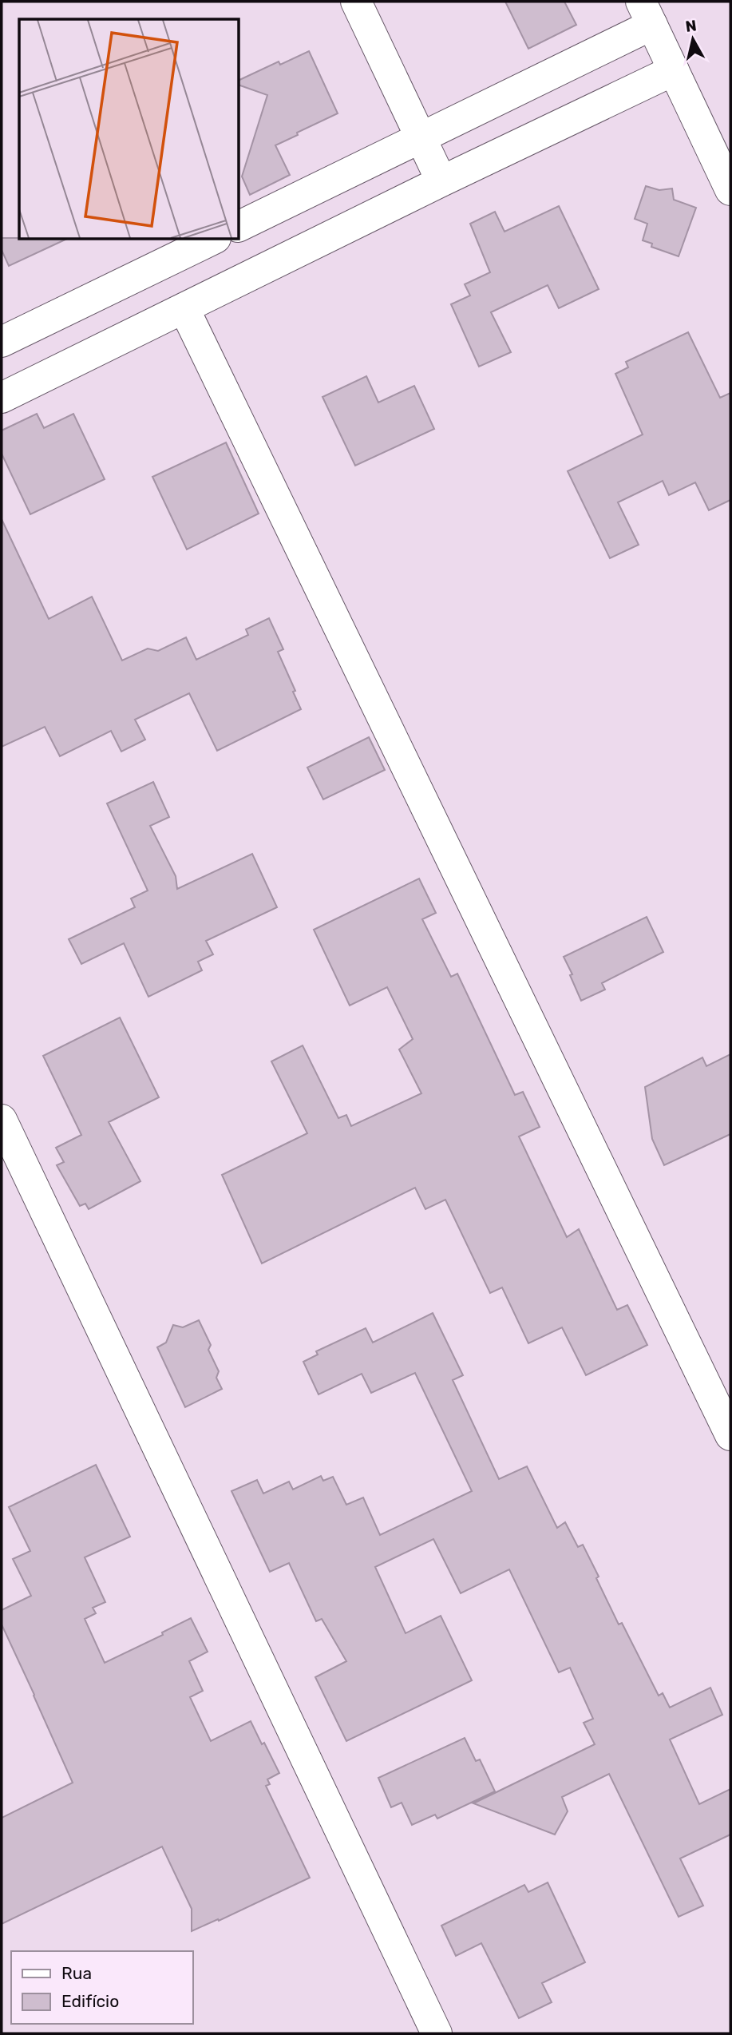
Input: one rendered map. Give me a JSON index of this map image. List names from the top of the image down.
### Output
{
  "legend": ["Rua", "Edifício"],
  "north": "top"
}
